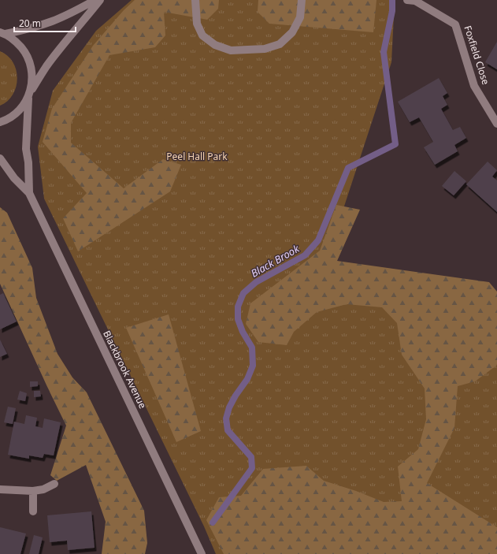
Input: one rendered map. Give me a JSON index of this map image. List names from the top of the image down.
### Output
{
  "streets": {
    "street": ["Foxfield Close", "Blackbrook Avenue"]
  },
  "water": ["Black Brook"],
  "parks": ["Peel Hall Park"],
  "scale_bar": "20 m"
}
